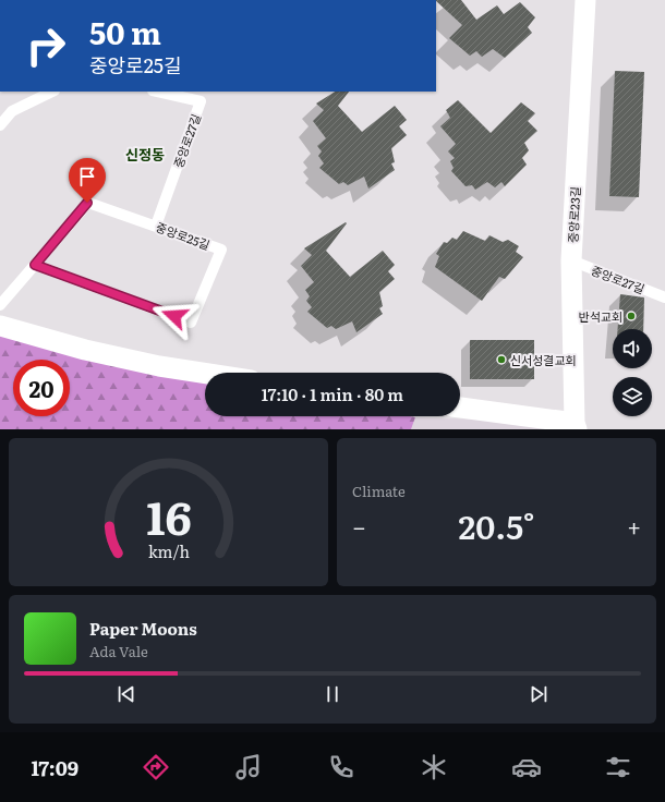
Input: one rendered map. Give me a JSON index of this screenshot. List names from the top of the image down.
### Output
{
  "streets": {
    "street": ["중앙로23길"],
    "lane": ["중앙로27길", "중앙로25길"]
  },
  "crossings": [
    ["중앙로27길", "중앙로23길"],
    ["중앙로27길", "중앙로25길"]
  ],
  "districts": ["신정동"],
  "places": ["반석교회", "신서성결교회"],
  "page": {
    "turn": ["50 m", "중앙로25길"],
    "limit": "20",
    "trip": "17:10 · 1 min · 80 m",
    "tile": "Climate",
    "heat": ["−", "20.5°", "+"],
    "song": ["Paper Moons", "Ada Vale"],
    "tabs": "17:09",
    "gauge": ["16", "km/h"]
  }
}
